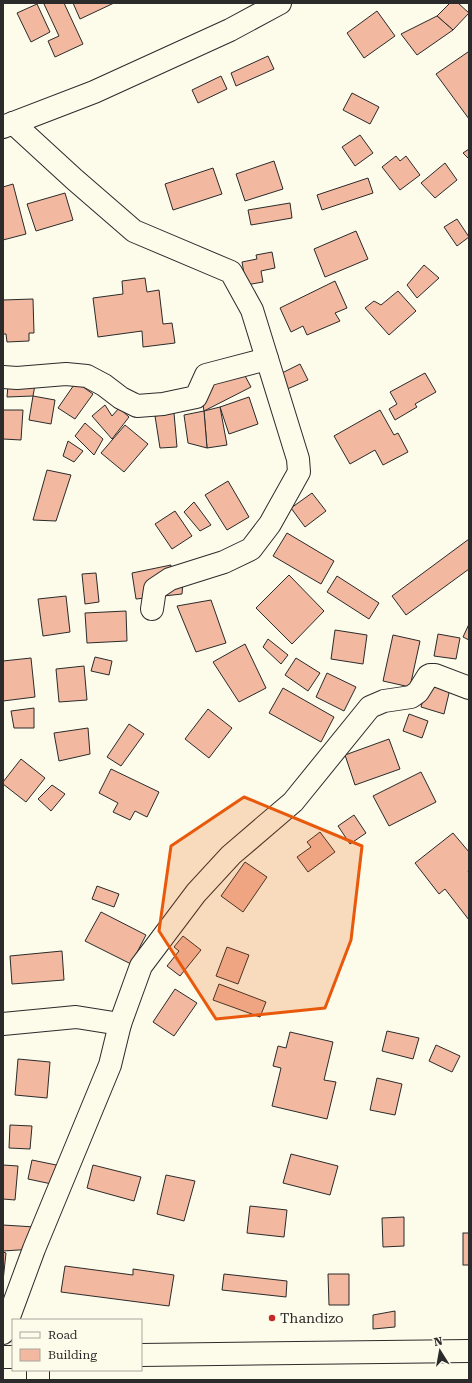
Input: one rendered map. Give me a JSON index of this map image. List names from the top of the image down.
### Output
{
  "places": ["Thandizo"],
  "legend": ["Road", "Building"],
  "north": "top"
}
